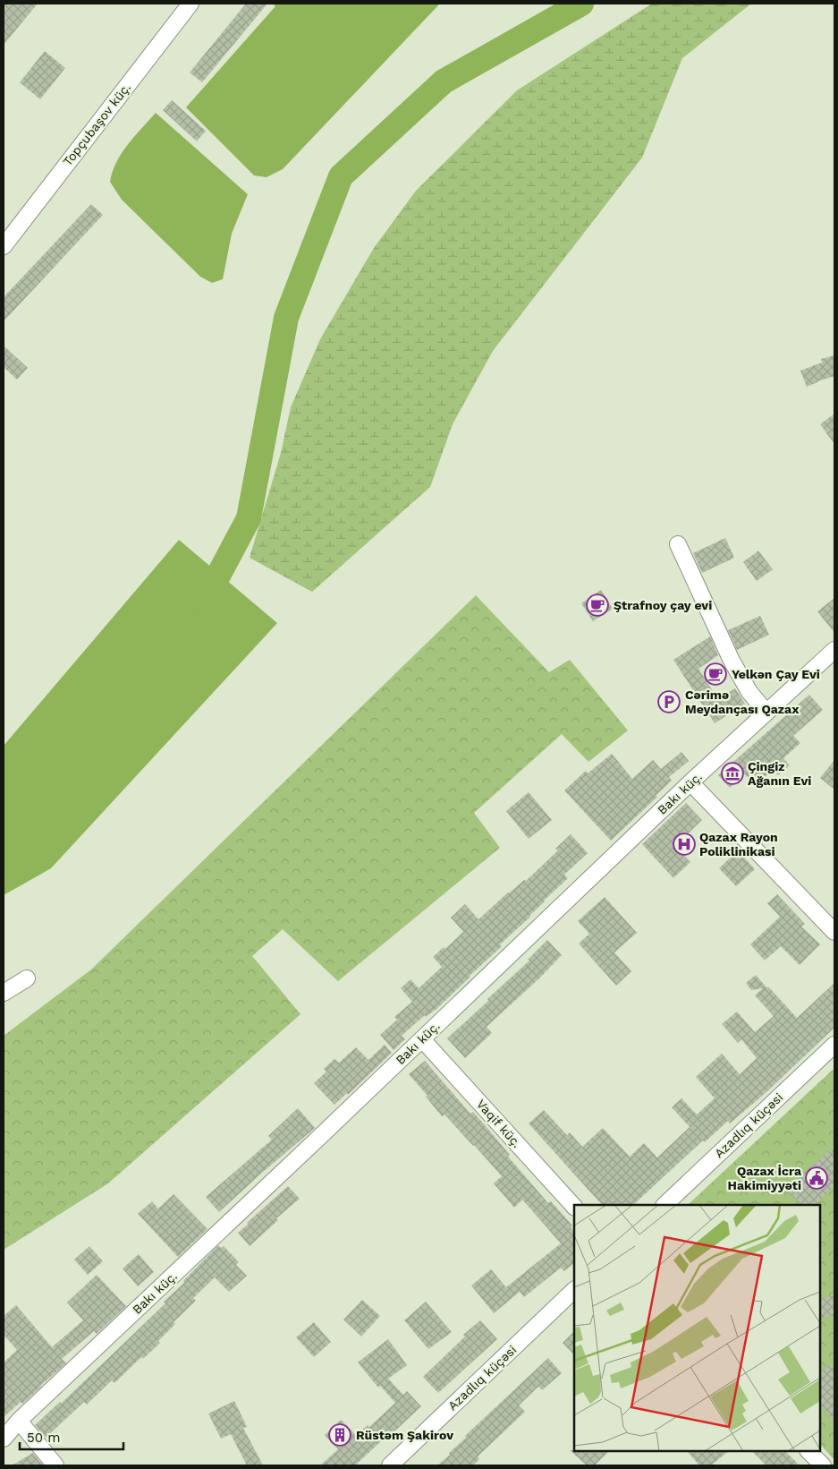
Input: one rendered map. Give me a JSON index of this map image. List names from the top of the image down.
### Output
{
  "streets": {
    "street": [
      "Topçubaşov küç.",
      "Bakı küç.",
      "Vaqif küç.",
      "Azadlıq küçəsi"
    ]
  },
  "crossings": [
    ["Bakı küç.", "Vaqif küç."]
  ],
  "places": {
    "cafe": ["Ştrafnoy çay evi", "Yelkən Çay Evi"],
    "parking": ["Cərimə Meydançası Qazax"],
    "museum": ["Çingiz Ağanın Evi"],
    "hospital": ["Qazax Rayon Poliklinikasi"],
    "public building": ["Qazax İcra Hakimiyyəti"],
    "building": ["Rüstəm Şakirov"]
  },
  "scale_bar": "50 m"
}
